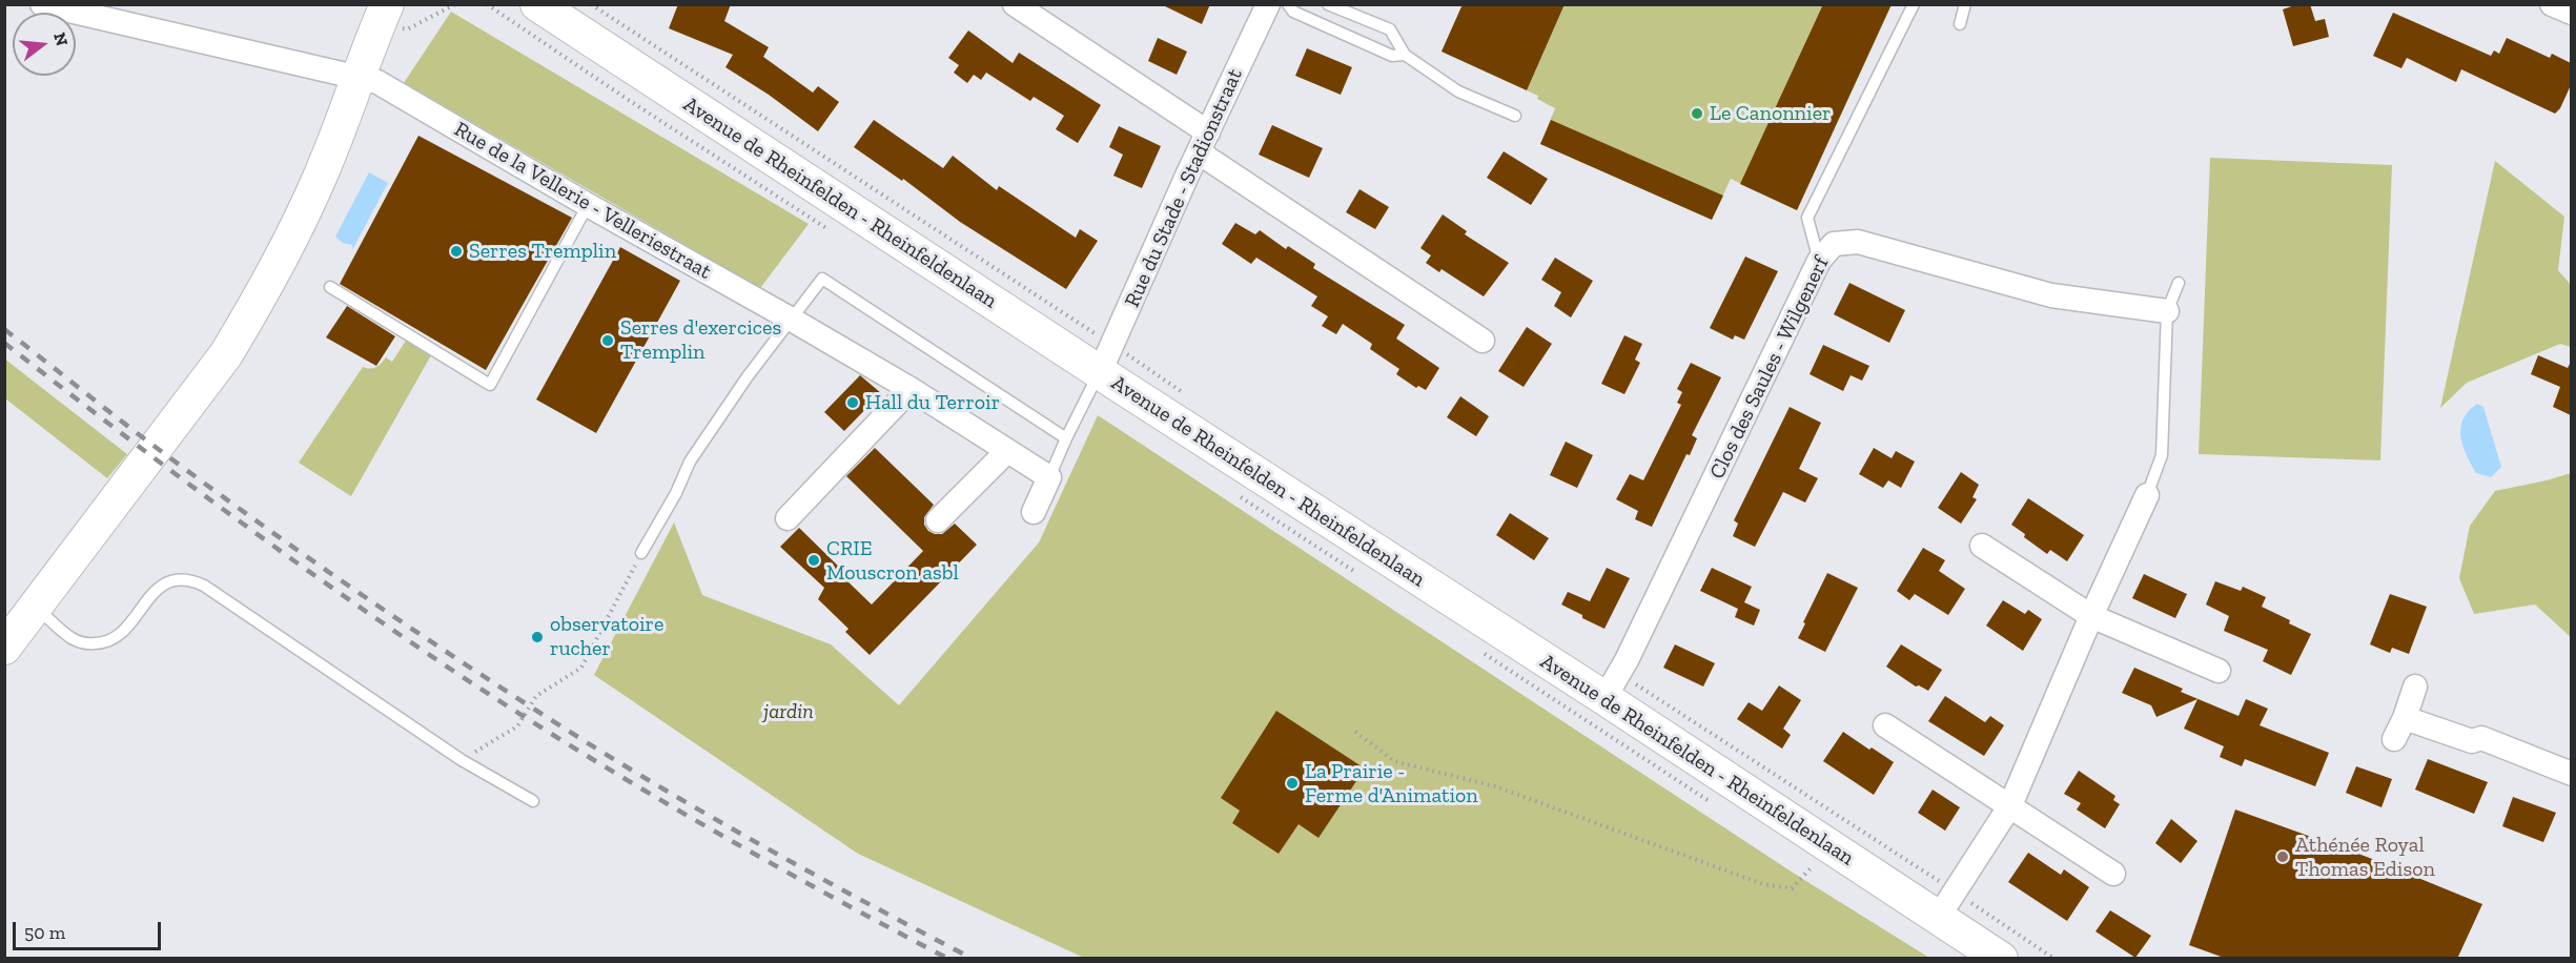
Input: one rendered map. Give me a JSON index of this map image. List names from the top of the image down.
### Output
{
  "streets": {
    "main road": ["Avenue de Rheinfelden - Rheinfeldenlaan"],
    "street": ["Rue du Stade - Stadionstraat", "Rue de la Vellerie - Velleriestraat", "Clos des Saules - Wilgenerf"]
  },
  "crossings": [
    ["Rue du Stade - Stadionstraat", "Avenue de Rheinfelden - Rheinfeldenlaan"],
    ["Avenue de Rheinfelden - Rheinfeldenlaan", "Clos des Saules - Wilgenerf"]
  ],
  "parks": ["jardin"],
  "places": [
    "Le Canonnier",
    "Serres Tremplin",
    "Serres d'exercices Tremplin",
    "Hall du Terroir",
    "CRIE Mouscron asbl",
    "observatoire rucher",
    "La Prairie - Ferme d'Animation",
    "Athénée Royal Thomas Edison"
  ],
  "scale_bar": "50 m",
  "north": "right"
}
